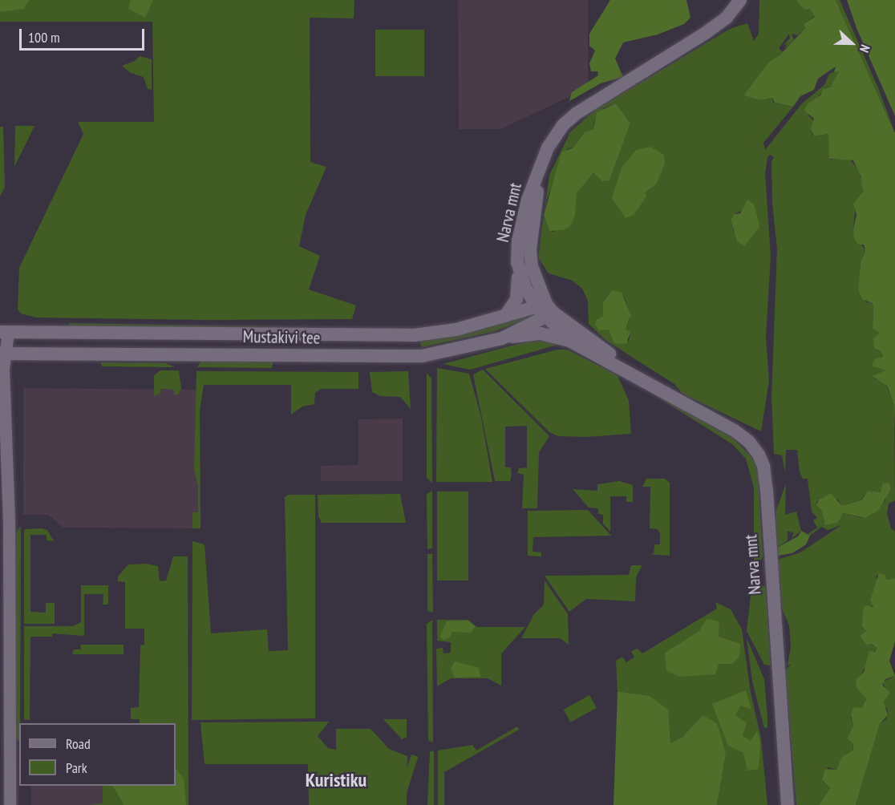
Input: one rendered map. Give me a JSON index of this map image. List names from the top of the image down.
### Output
{
  "streets": {
    "main road": ["Narva mnt", "Mustakivi tee"]
  },
  "crossings": [
    ["Narva mnt", "Mustakivi tee"]
  ],
  "districts": ["Kuristiku"],
  "legend": ["Road", "Park"],
  "scale_bar": "100 m",
  "north": "right"
}
